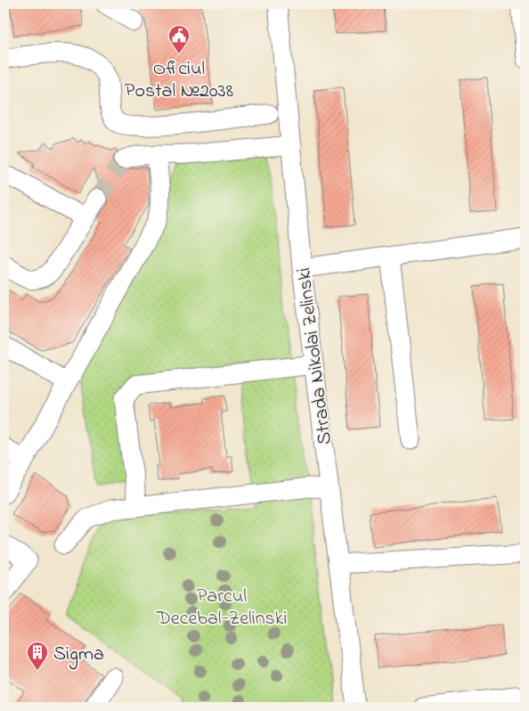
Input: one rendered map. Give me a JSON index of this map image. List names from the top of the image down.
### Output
{
  "streets": {
    "street": ["Strada Nikolai Zelinski"]
  },
  "parks": ["Parcul Decebal-Zelinski"],
  "places": {
    "public building": ["Oficiul Postal №2038"],
    "building": ["Sigma"]
  }
}
